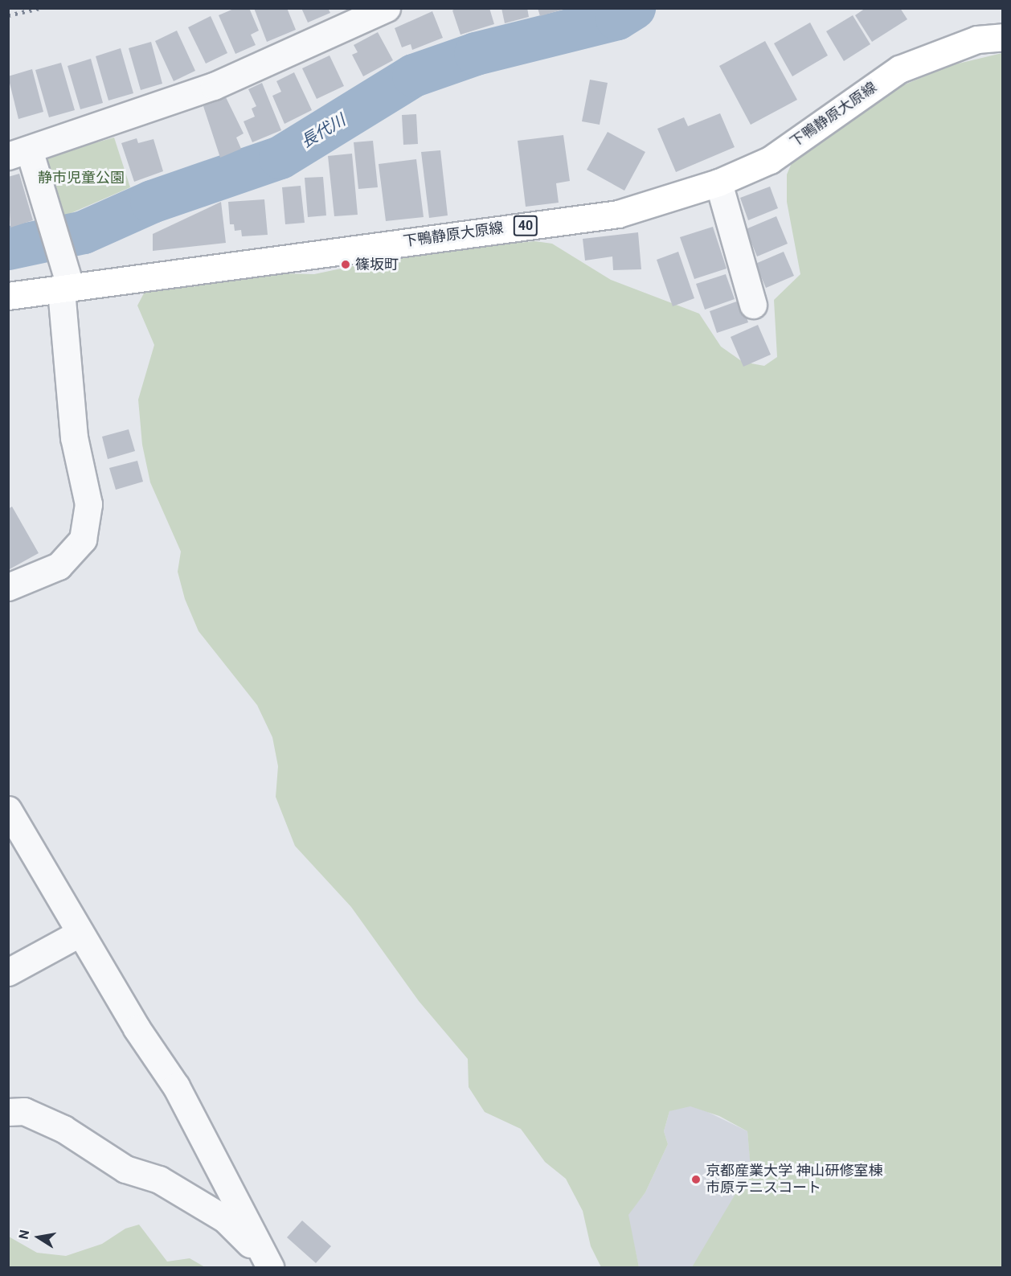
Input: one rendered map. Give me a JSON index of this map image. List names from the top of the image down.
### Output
{
  "streets": {
    "main road": ["下鴨静原大原線", "40"]
  },
  "water": ["長代川"],
  "parks": ["静市児童公園"],
  "places": ["篠坂町", "京都産業大学 神山研修室棟 市原テニスコート"],
  "north": "left"
}
